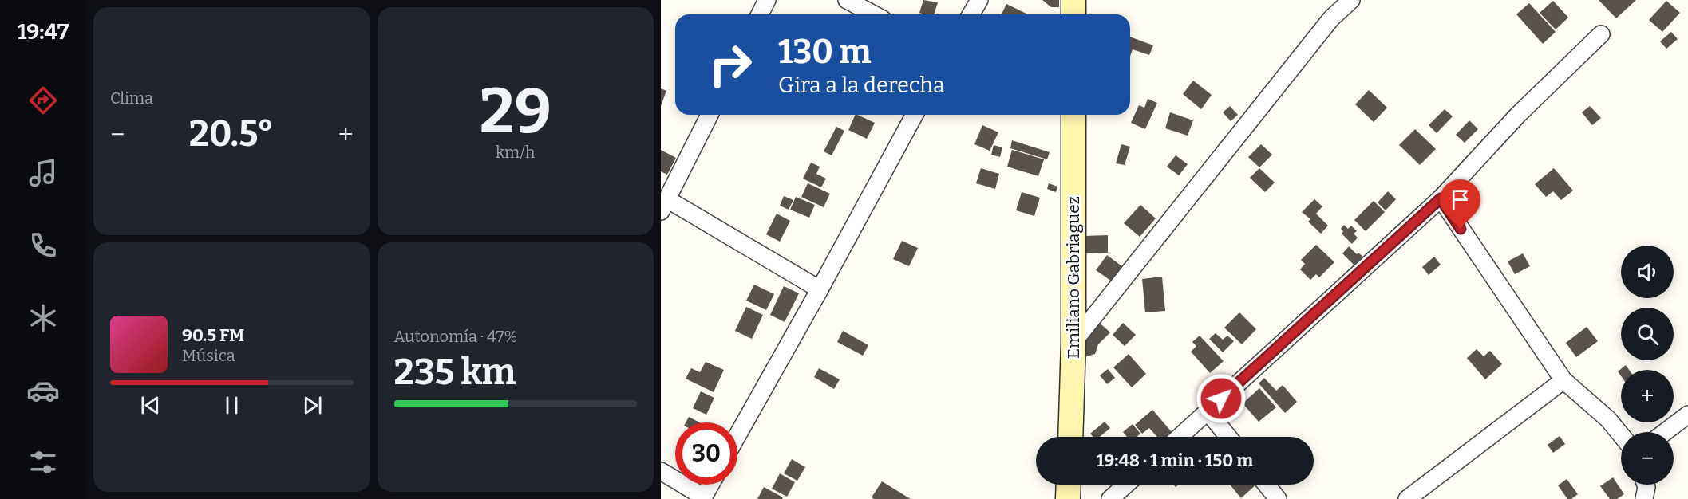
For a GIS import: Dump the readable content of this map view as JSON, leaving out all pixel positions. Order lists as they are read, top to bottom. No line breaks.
{"streets":{"main road":["Emiliano Gabriaguez"]},"page":{"tabs":"19:47","tile":["Clima",["29","km/h"],["Autonomía · 47%","235 km"]],"turn":["130 m","Gira a la derecha"],"heat":["−","20.5°","+"],"map_buttons":["+","−"],"song":["90.5 FM","Música"],"limit":"30","trip":"19:48 · 1 min · 150 m"}}
